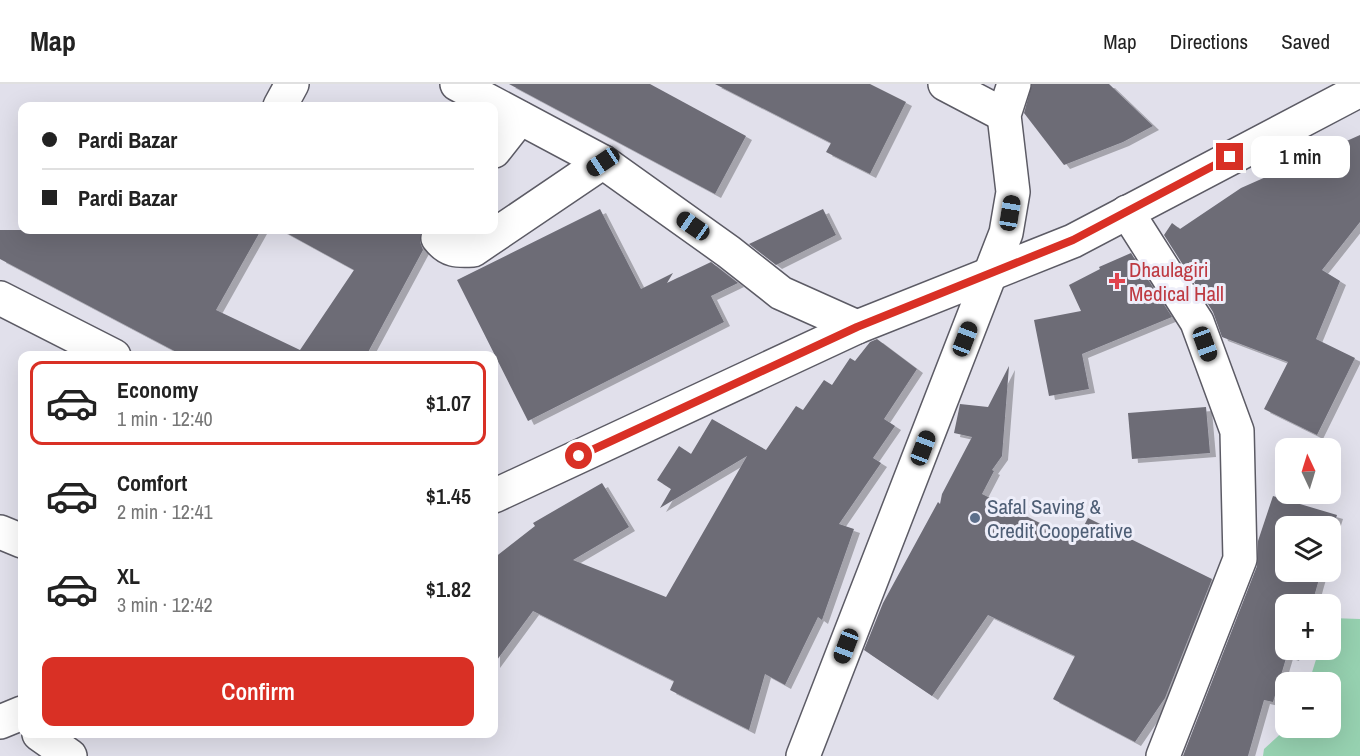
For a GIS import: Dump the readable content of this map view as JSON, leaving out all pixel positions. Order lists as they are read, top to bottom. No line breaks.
{"places":{"health":["Dhaulagiri Medical Hall"],"other":["Safal Saving & Credit Cooperative"]},"north":"top","page":{"header":"Map","nav":["Map","Directions","Saved"],"banner":["Pardi Bazar","Pardi Bazar"],"bubble":"1 min","list":[{"name":"Economy","note":"1 min · 12:40","value":"$1.07"},{"name":"Comfort","note":"2 min · 12:41","value":"$1.45"},{"name":"XL","note":"3 min · 12:42","value":"$1.82"}],"map_buttons":["+","−"],"buttons":"Confirm"}}
